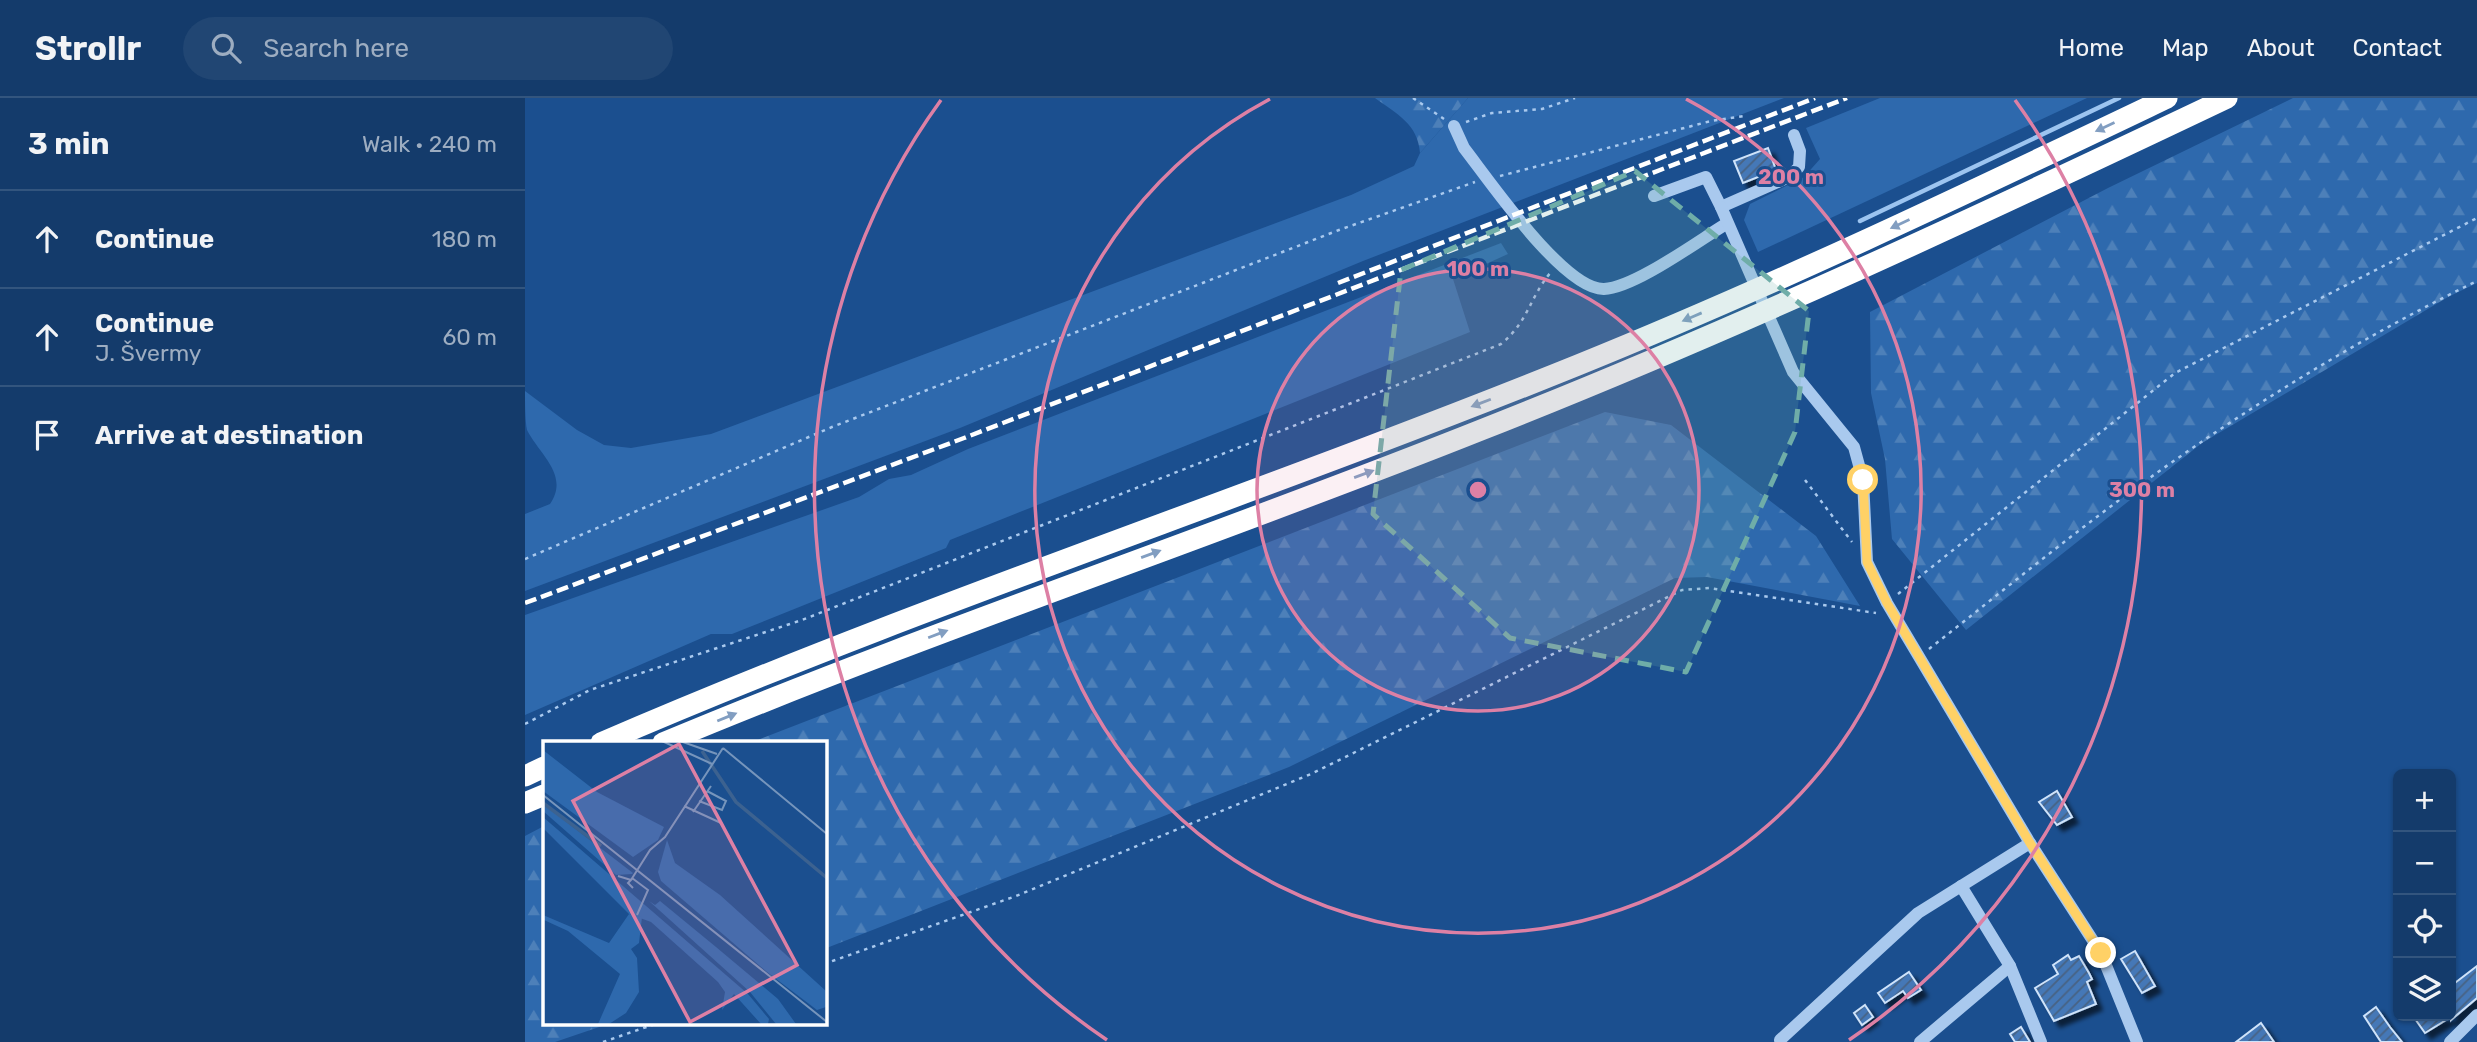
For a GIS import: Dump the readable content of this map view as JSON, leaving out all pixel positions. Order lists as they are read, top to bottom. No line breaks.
{"page":{"header":"Strollr","search":"Search here","nav":["Home","Map","About","Contact"],"heading":["3 min","Walk · 240 m"],"list":[["Continue","180 m"],["Continue","J. Švermy","60 m"],"Arrive at destination"],"map_buttons":["+","−"]},"rings":["200 m","100 m","300 m"]}
